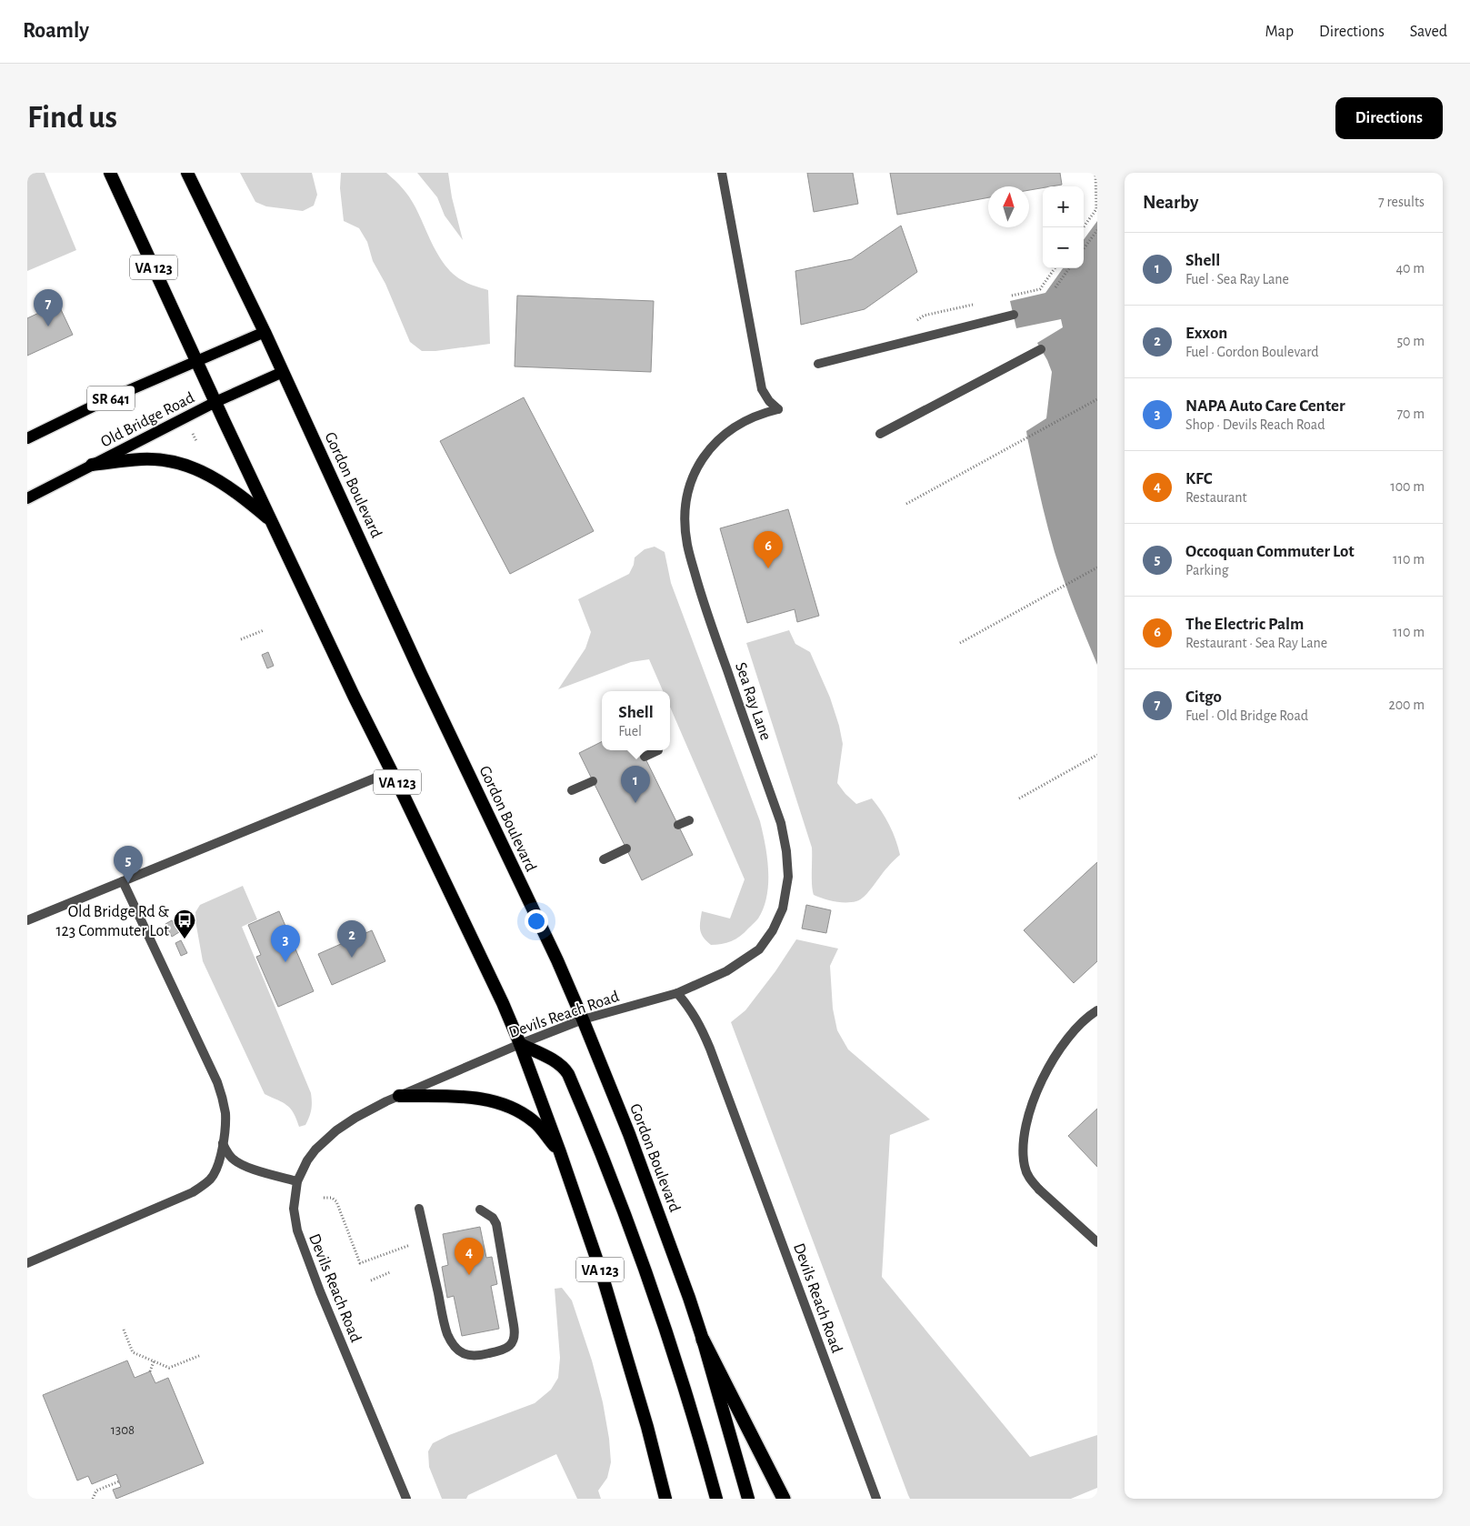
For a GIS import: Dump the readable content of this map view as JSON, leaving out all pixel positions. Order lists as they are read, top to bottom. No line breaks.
{"streets":{"highway":["VA 123","Gordon Boulevard"],"main road":["SR 641","Old Bridge Road"],"street":["Sea Ray Lane","Devils Reach Road"]},"crossings":[["VA 123","Old Bridge Road"],["VA 123","Devils Reach Road"],["Old Bridge Road","Gordon Boulevard"],["Gordon Boulevard","Devils Reach Road"],["Sea Ray Lane","Devils Reach Road"]],"places":{"bus stop":["Old Bridge Rd & 123 Commuter Lot"]},"house_numbers":["1308"],"north":"top","page":{"header":"Roamly","nav":["Map","Directions","Saved"],"buttons":"Directions","title":"Find us","heading":["Nearby","7 results"],"map_buttons":["+","−"],"list":[{"mark":"1","name":"Shell","note":"Fuel · Sea Ray Lane","value":"40 m"},{"mark":"2","name":"Exxon","note":"Fuel · Gordon Boulevard","value":"50 m"},{"mark":"3","name":"NAPA Auto Care Center","note":"Shop · Devils Reach Road","value":"70 m"},{"mark":"4","name":"KFC","note":"Restaurant","value":"100 m"},{"mark":"5","name":"Occoquan Commuter Lot","note":"Parking","value":"110 m"},{"mark":"6","name":"The Electric Palm","note":"Restaurant · Sea Ray Lane","value":"110 m"},{"mark":"7","name":"Citgo","note":"Fuel · Old Bridge Road","value":"200 m"}],"pins":["7","6","1","5","2","3","4"],"popup":["Shell","Fuel"]}}
